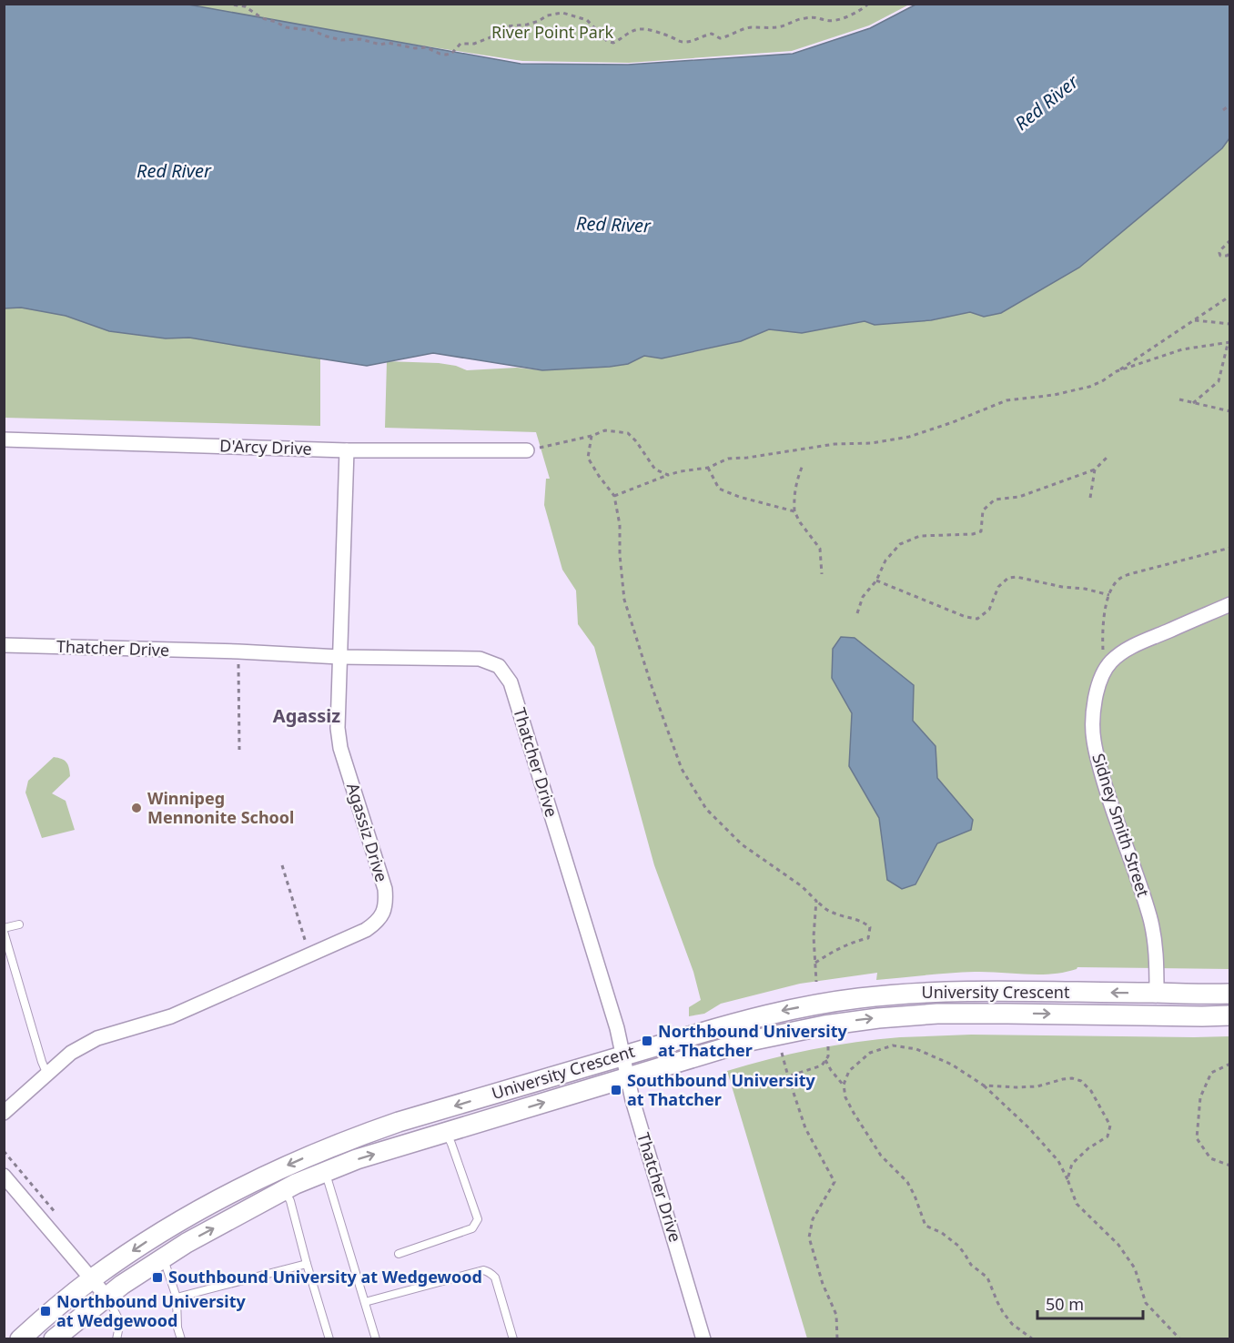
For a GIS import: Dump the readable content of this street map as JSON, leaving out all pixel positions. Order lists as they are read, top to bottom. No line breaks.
{"streets":{"main road":["University Crescent"],"street":["D'Arcy Drive","Thatcher Drive","Sidney Smith Street","Agassiz Drive"]},"crossings":[["D'Arcy Drive","Agassiz Drive"],["Thatcher Drive","Agassiz Drive"],["Thatcher Drive","University Crescent"],["Sidney Smith Street","University Crescent"]],"districts":["Agassiz"],"water":["Red River"],"parks":["River Point Park"],"places":{"other":["Winnipeg Mennonite School"],"transit":["Northbound University at Thatcher","Southbound University at Thatcher","Southbound University at Wedgewood","Northbound University at Wedgewood"]},"scale_bar":"50 m"}
